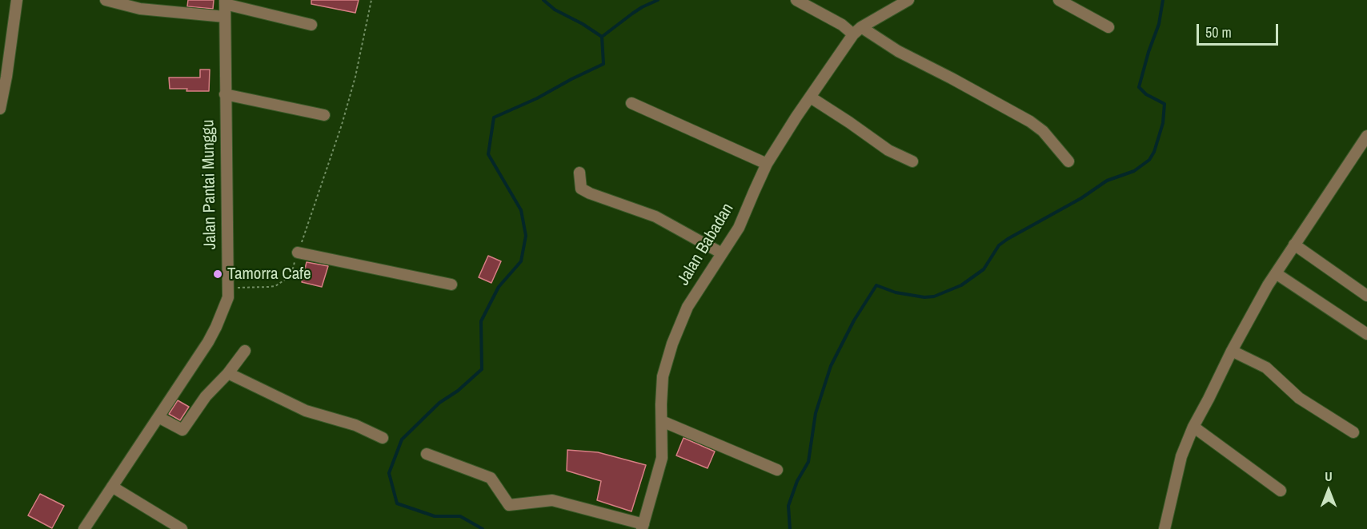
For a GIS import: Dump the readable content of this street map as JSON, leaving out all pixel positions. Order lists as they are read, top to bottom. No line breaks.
{"streets":{"street":["Jalan Pantai Munggu","Jalan Babadan"]},"places":["Tamorra Cafe"],"scale_bar":"50 m","north":"top"}
